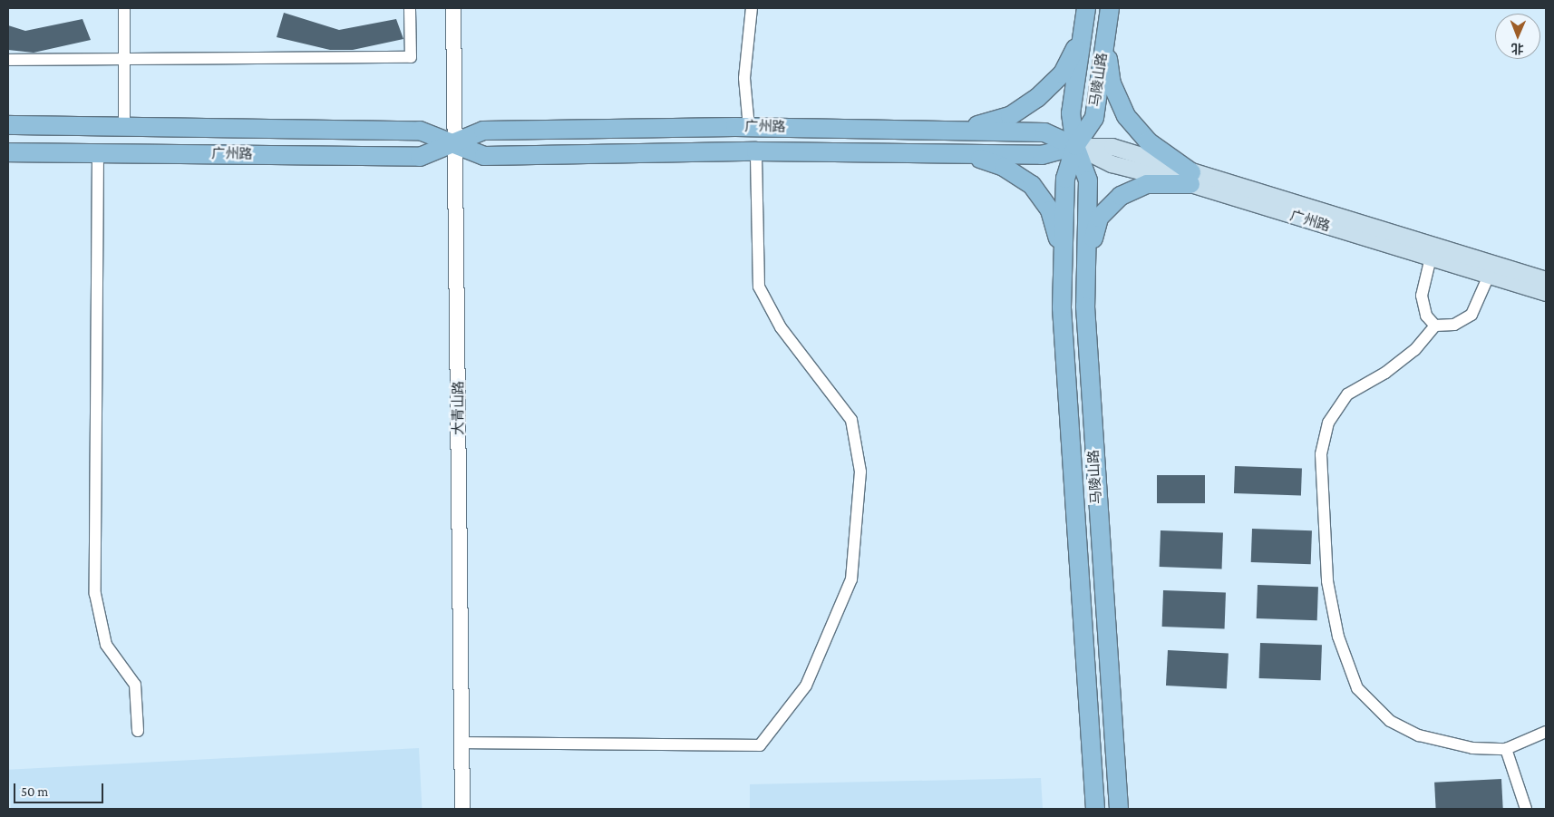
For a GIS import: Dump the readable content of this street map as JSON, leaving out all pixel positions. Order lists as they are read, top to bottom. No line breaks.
{"streets":{"main road":["马陵山路","广州路"],"street":["大青山路"]},"crossings":[["马陵山路","广州路"],["广州路","大青山路"]],"scale_bar":"50 m","north":"bottom"}
